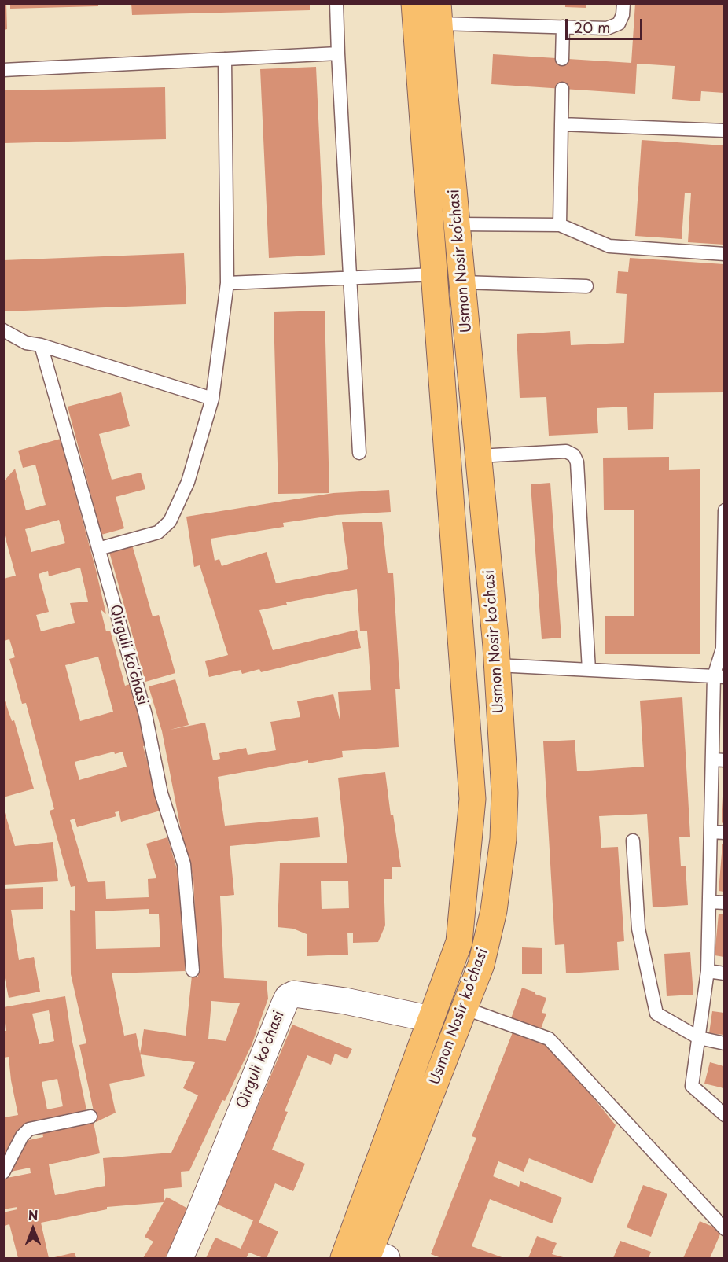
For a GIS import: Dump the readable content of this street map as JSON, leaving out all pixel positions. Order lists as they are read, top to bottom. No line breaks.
{"streets":{"main road":["Usmon Nosir ko‘chasi"],"street":["Qirguli koʻchasi"]},"crossings":[["Usmon Nosir ko‘chasi","Qirguli koʻchasi"]],"scale_bar":"20 m","north":"top"}
